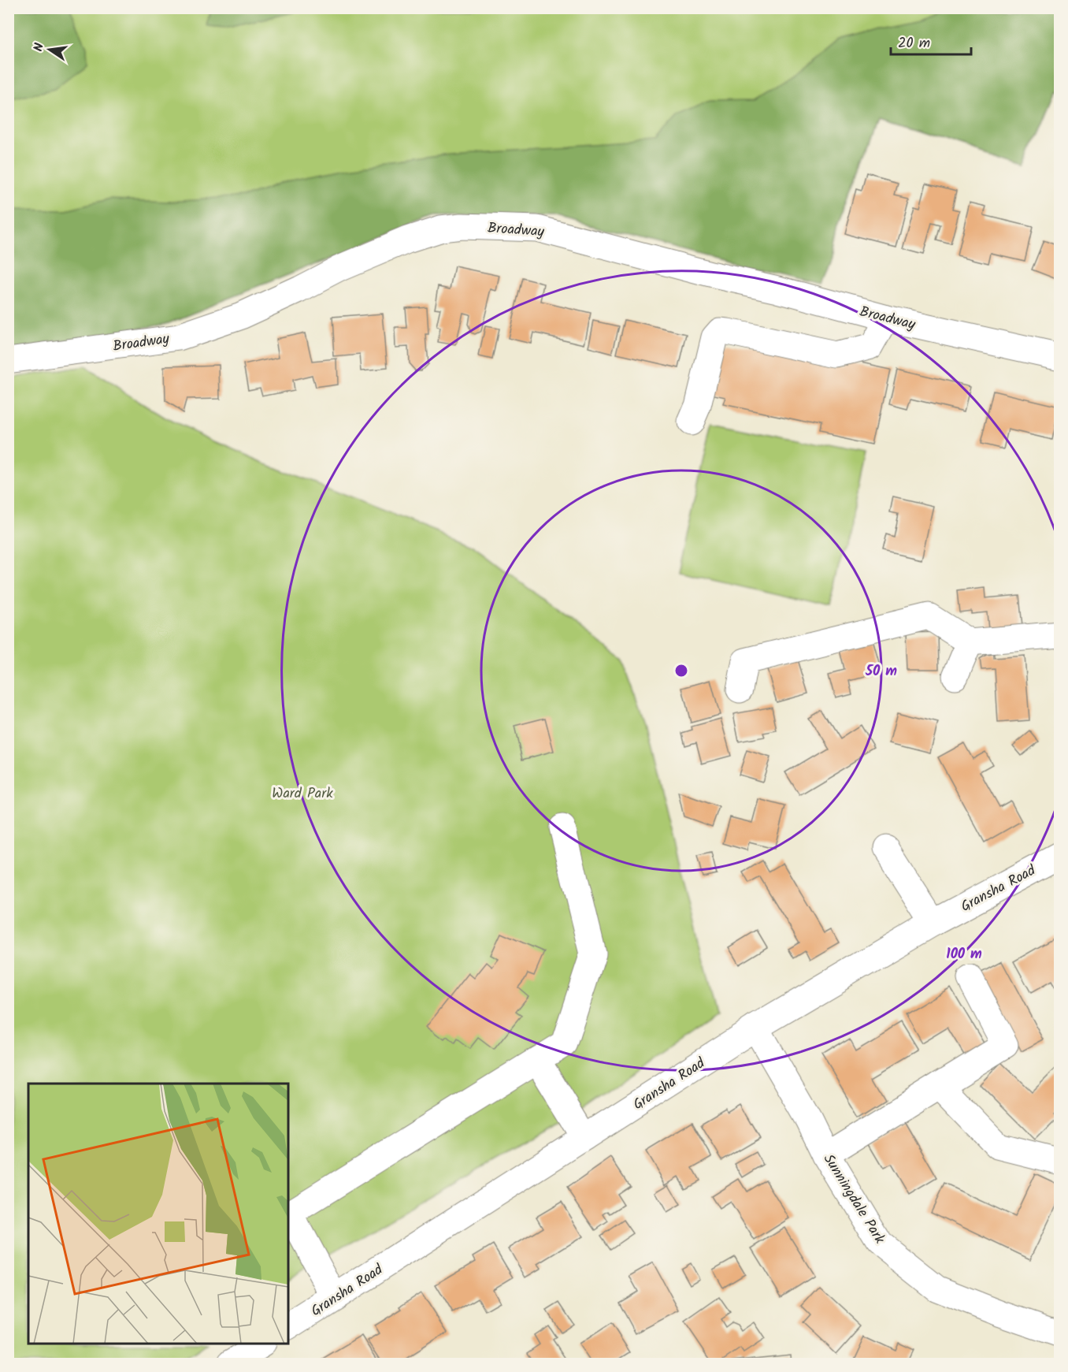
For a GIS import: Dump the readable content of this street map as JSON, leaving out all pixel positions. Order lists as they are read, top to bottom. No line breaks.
{"streets":{"street":["Broadway","Gransha Road","Sunningdale Park"]},"crossings":[["Gransha Road","Sunningdale Park"]],"parks":["Ward Park"],"scale_bar":"20 m","north":"left","rings":["50 m","100 m"]}
